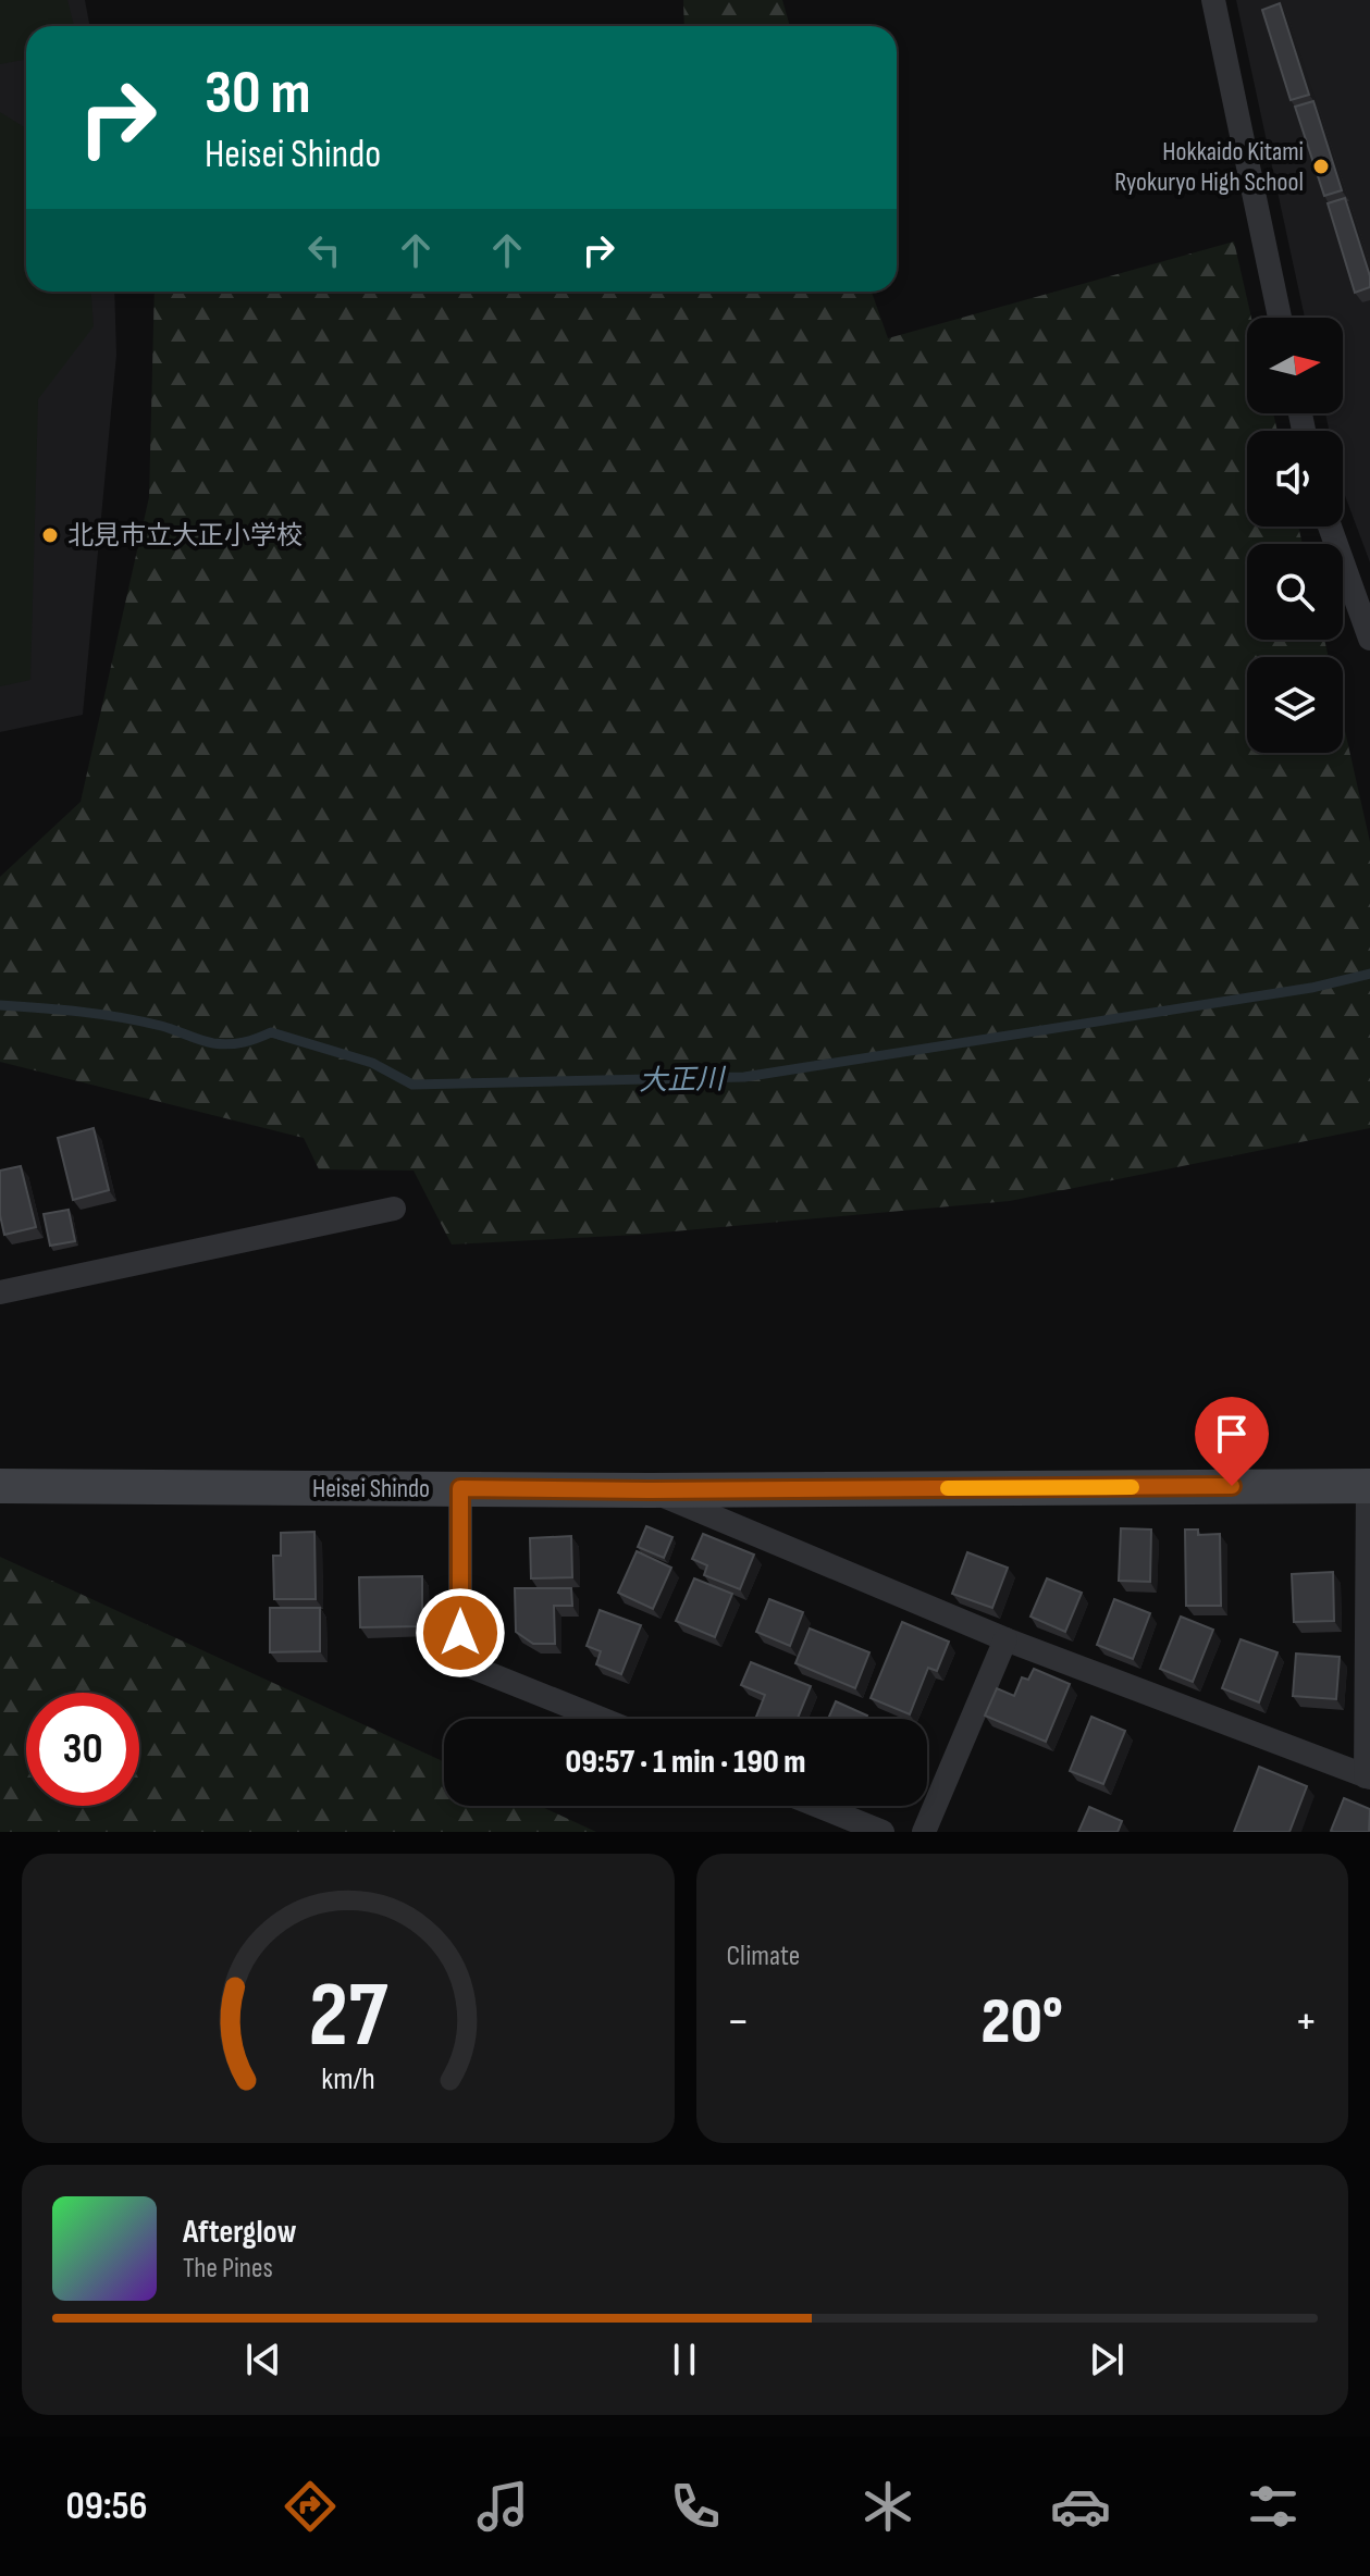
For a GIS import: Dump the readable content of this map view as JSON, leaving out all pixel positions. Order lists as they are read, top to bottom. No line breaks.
{"streets":{"street":["Heisei Shindo"]},"water":["大正川"],"places":["Hokkaido Kitami Ryokuryo High School","北見市立大正小学校"],"north":"right","page":{"turn":["30 m","Heisei Shindo"],"limit":"30","trip":"09:57 · 1 min · 190 m","tile":"Climate","heat":["−","20°","+"],"song":["Afterglow","The Pines"],"tabs":"09:56","gauge":["27","km/h"]}}
